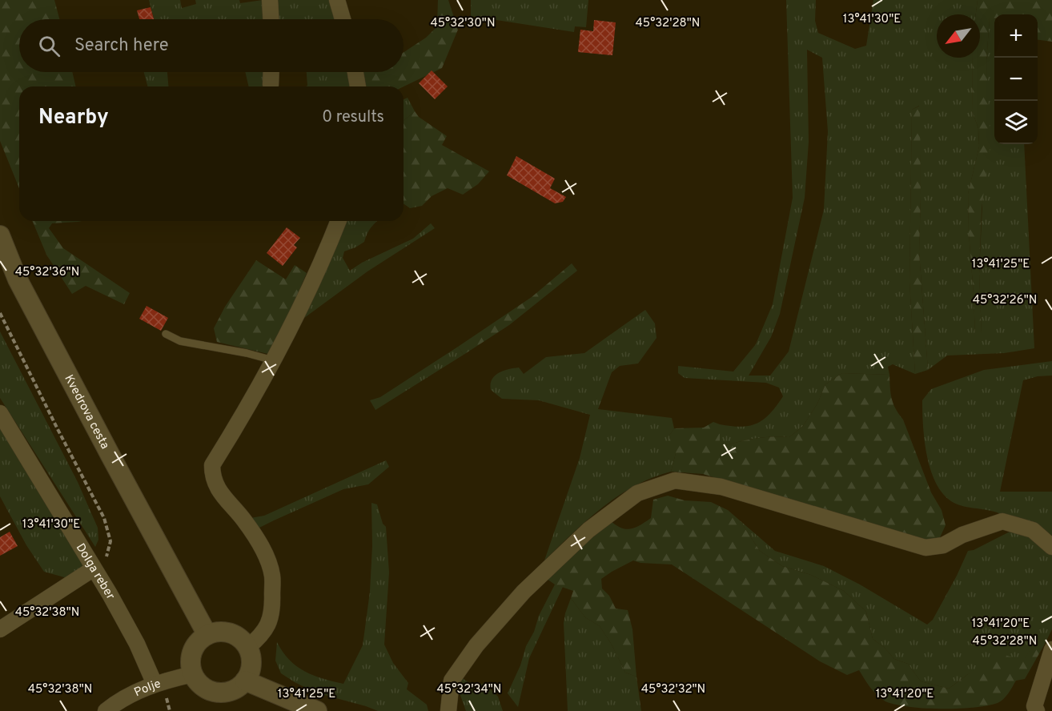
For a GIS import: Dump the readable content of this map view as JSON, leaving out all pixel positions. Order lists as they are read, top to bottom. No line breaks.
{"streets":{"street":["Kvedrova cesta","Dolga reber","Polje"]},"crossings":[["Kvedrova cesta","Polje"],["Dolga reber","Polje"]],"north":"bottom left","page":{"map_buttons":["+","−"],"search":"Search here","heading":["Nearby","0 results"]},"coordinates":["13°41'30\"E","45°32'28\"N","45°32'30\"N","13°41'25\"E","45°32'36\"N","45°32'26\"N","45°32'38\"N","13°41'20\"E","45°32'34\"N","45°32'32\"N"]}
